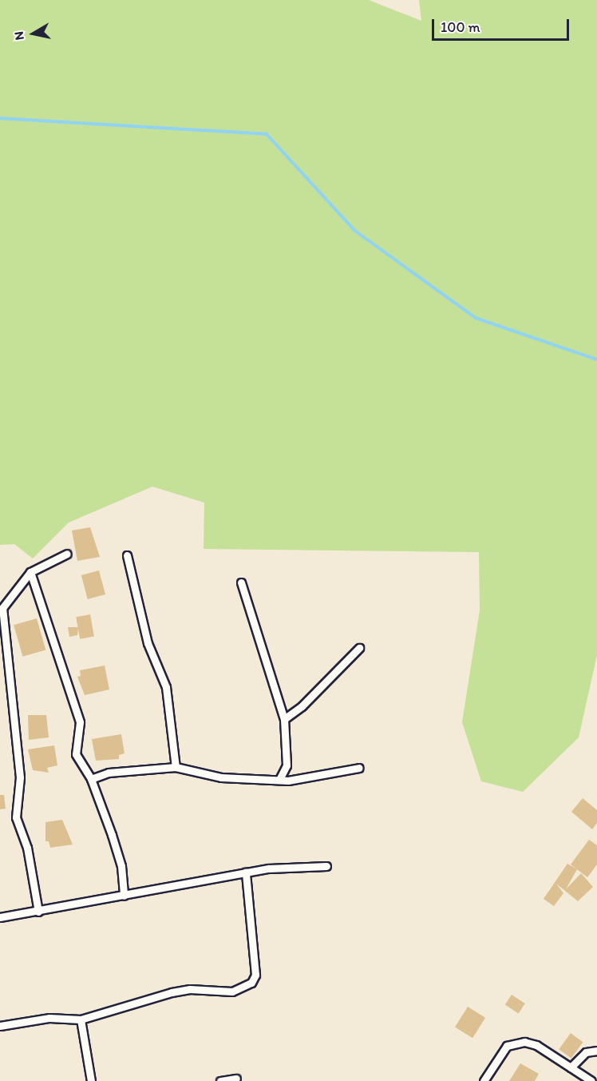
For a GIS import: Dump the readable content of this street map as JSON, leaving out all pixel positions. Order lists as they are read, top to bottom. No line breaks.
{"scale_bar":"100 m","north":"left"}
